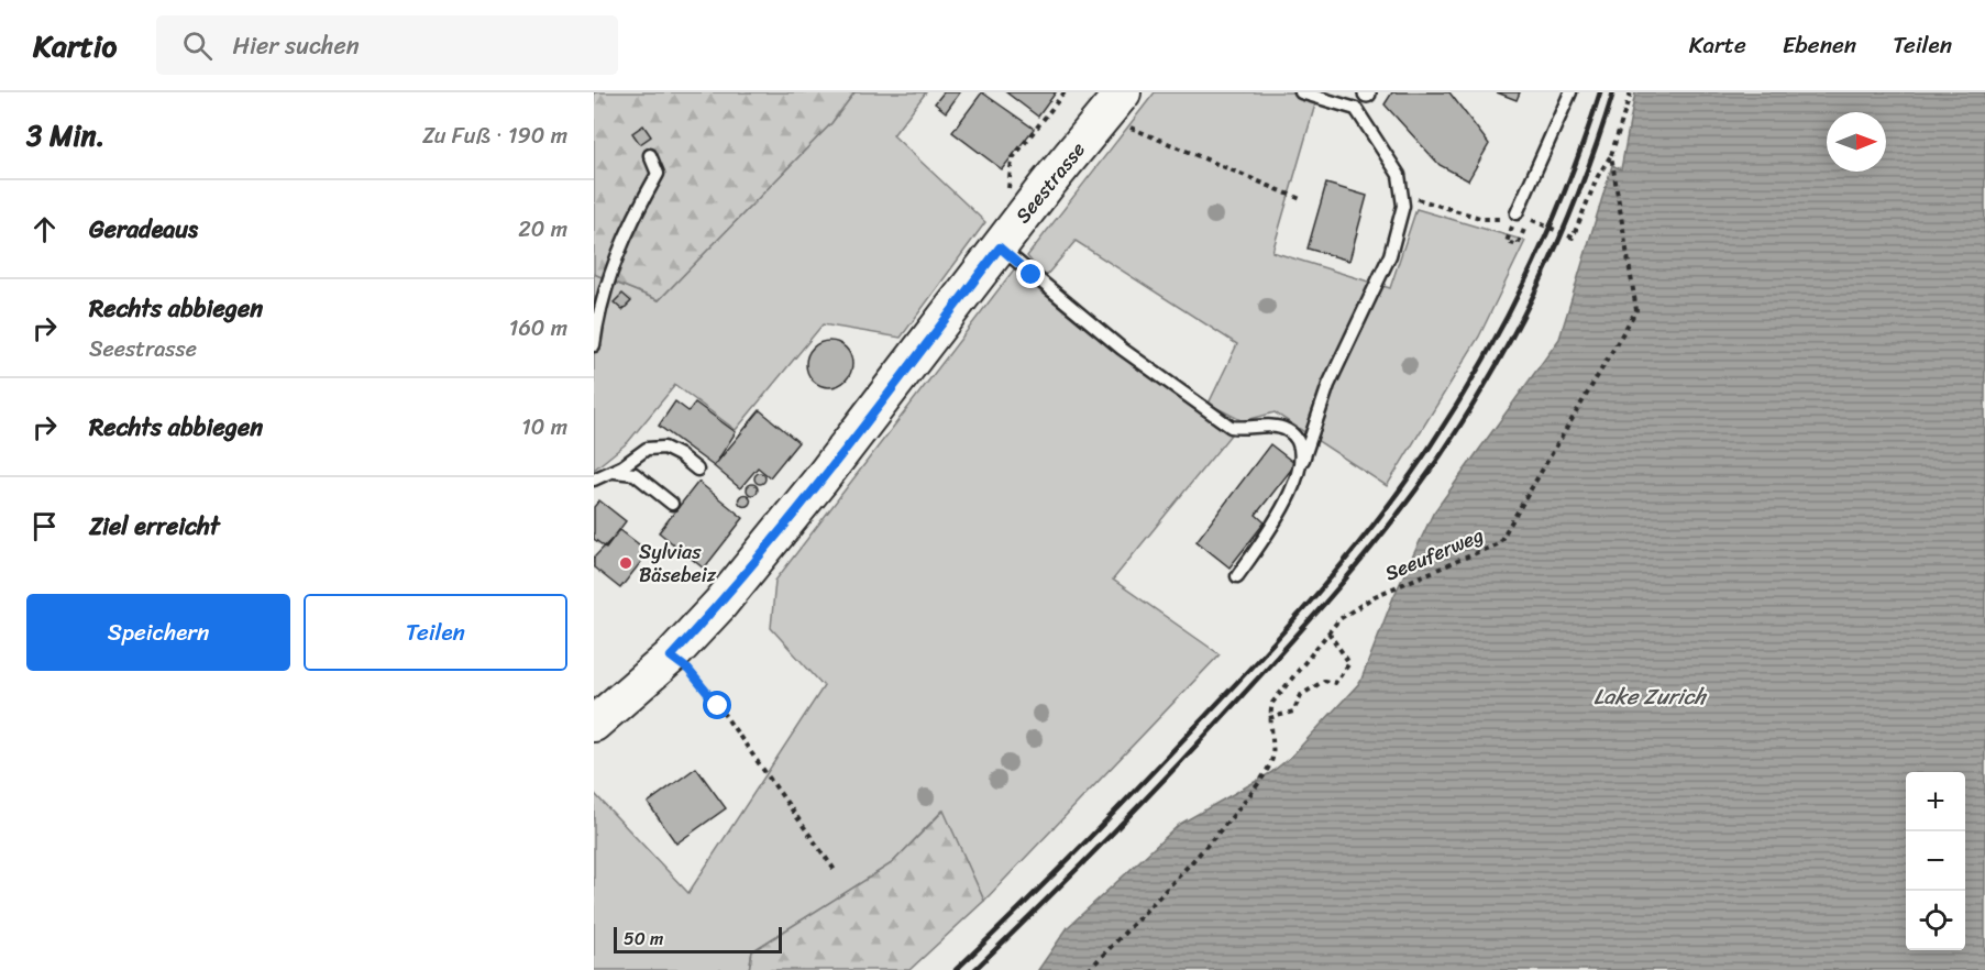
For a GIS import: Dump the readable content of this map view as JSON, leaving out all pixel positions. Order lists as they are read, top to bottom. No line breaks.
{"streets":{"main road":["Seestrasse"],"path":["Seeuferweg"]},"water":["Lake Zurich"],"places":["Sylvias Bäsebeiz"],"scale_bar":"50 m","north":"right","page":{"header":"Kartio","search":"Hier suchen","nav":["Karte","Ebenen","Teilen"],"heading":["3 Min.","Zu Fuß · 190 m"],"list":[["Geradeaus","20 m"],["Rechts abbiegen","Seestrasse","160 m"],["Rechts abbiegen","10 m"],"Ziel erreicht"],"buttons":["Speichern","Teilen"],"map_buttons":["+","−"],"scale":"50 m"}}
